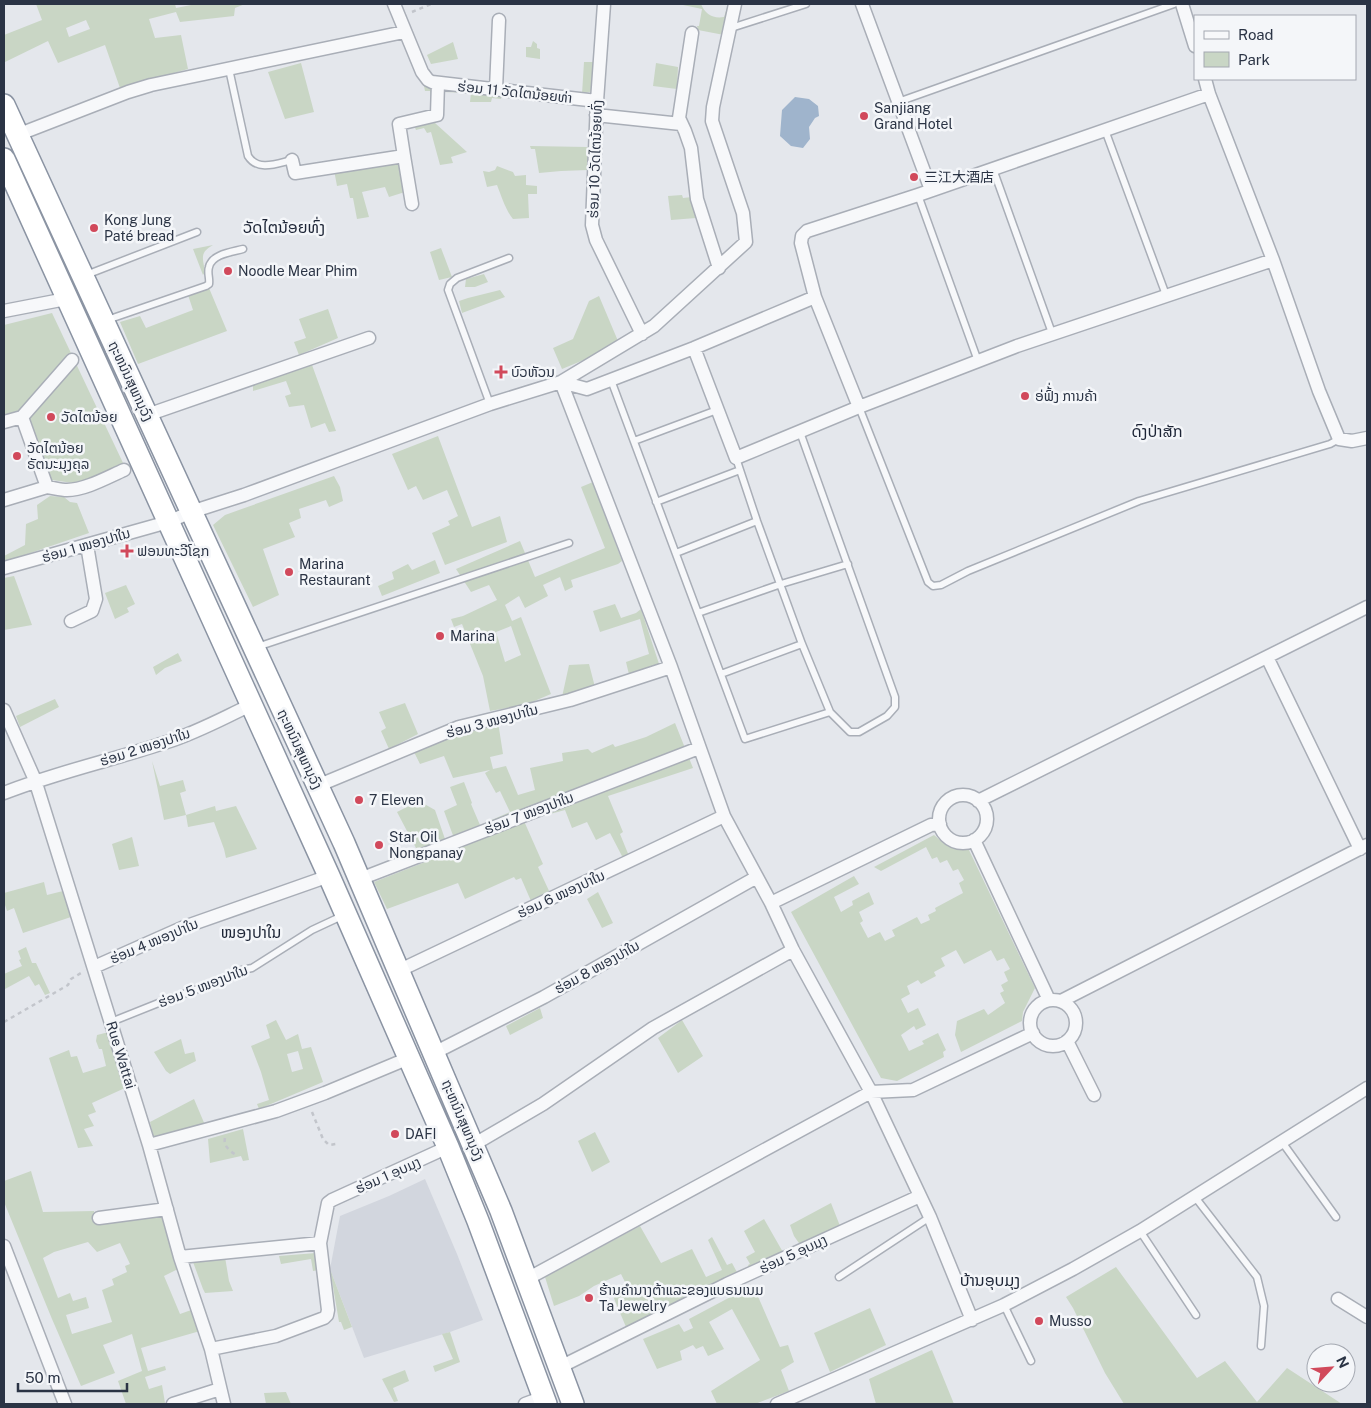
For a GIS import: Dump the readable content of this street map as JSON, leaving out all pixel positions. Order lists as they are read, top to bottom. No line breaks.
{"streets":{"highway":["ຖະຫນົນສຸພານຸວົງ"],"street":["ຮ່ອມ 11 ວັດໄຕນ້ອຍທ່າ","ຮ່ອມ 10 ວັດໄຕນ້ອຍທົ່ງ","ຮ່ອມ 1 ໜອງປາໃນ","ຮ່ອມ 3 ໜອງປາໃນ","ຮ່ອມ 2 ໜອງປາໃນ","ຮ່ອມ 7 ໜອງປາໃນ","ຮ່ອມ 6 ໜອງປາໃນ","ຮ່ອມ 4 ໜອງປາໃນ","ຮ່ອມ 8 ໜອງປາໃນ","Rue Wattai","ຮ່ອມ 1 ອຸບມຸງ","ຮ່ອມ 5 ອຸບມຸງ"],"lane":["ຮ່ອມ 5 ໜອງປາໃນ"]},"crossings":[["ຮ່ອມ 11 ວັດໄຕນ້ອຍທ່າ","ຮ່ອມ 10 ວັດໄຕນ້ອຍທົ່ງ"],["ຮ່ອມ 10 ວັດໄຕນ້ອຍທົ່ງ","ຮ່ອມ 1 ໜອງປາໃນ"],["ຖະຫນົນສຸພານຸວົງ","ຮ່ອມ 1 ໜອງປາໃນ"],["ຖະຫນົນສຸພານຸວົງ","ຮ່ອມ 3 ໜອງປາໃນ"],["ຖະຫນົນສຸພານຸວົງ","ຮ່ອມ 2 ໜອງປາໃນ"],["ຖະຫນົນສຸພານຸວົງ","ຮ່ອມ 7 ໜອງປາໃນ"],["ຖະຫນົນສຸພານຸວົງ","ຮ່ອມ 6 ໜອງປາໃນ"],["ຖະຫນົນສຸພານຸວົງ","ຮ່ອມ 4 ໜອງປາໃນ"],["ຖະຫນົນສຸພານຸວົງ","ຮ່ອມ 8 ໜອງປາໃນ"],["ຖະຫນົນສຸພານຸວົງ","ຮ່ອມ 5 ໜອງປາໃນ"],["ຖະຫນົນສຸພານຸວົງ","ຮ່ອມ 1 ອຸບມຸງ"],["ຖະຫນົນສຸພານຸວົງ","ຮ່ອມ 5 ອຸບມຸງ"],["ຮ່ອມ 2 ໜອງປາໃນ","Rue Wattai"],["ຮ່ອມ 4 ໜອງປາໃນ","Rue Wattai"],["ຮ່ອມ 5 ໜອງປາໃນ","Rue Wattai"]],"districts":["ວັດໄຕນ້ອຍທົ່ງ","ດົງປ່າສັກ","ໜອງປາໃນ","ບ້ານອຸບມຸງ"],"places":{"other":["Sanjiang Grand Hotel","三江大酒店","Kong Jung Paté bread","Noodle Mear Phim","ອ່ຟົ້່ງ ການຄ້າ","ວັດໄຕນ້ອຍ","ວັດໄຕນ້ອຍ ຣັຕນະມຸງຄຸລ","Marina Restaurant","Marina","7 Eleven","Star Oil Nongpanay","DAFI","ຮ້ານຄຳນາງຕ້າແລະຂອງແບຣນເນມ Ta Jewelry","Musso"],"health":["ບົວຫັວນ","ຟອນທະວີໂຊກ"]},"legend":["Road","Park"],"scale_bar":"50 m","north":"top right"}
